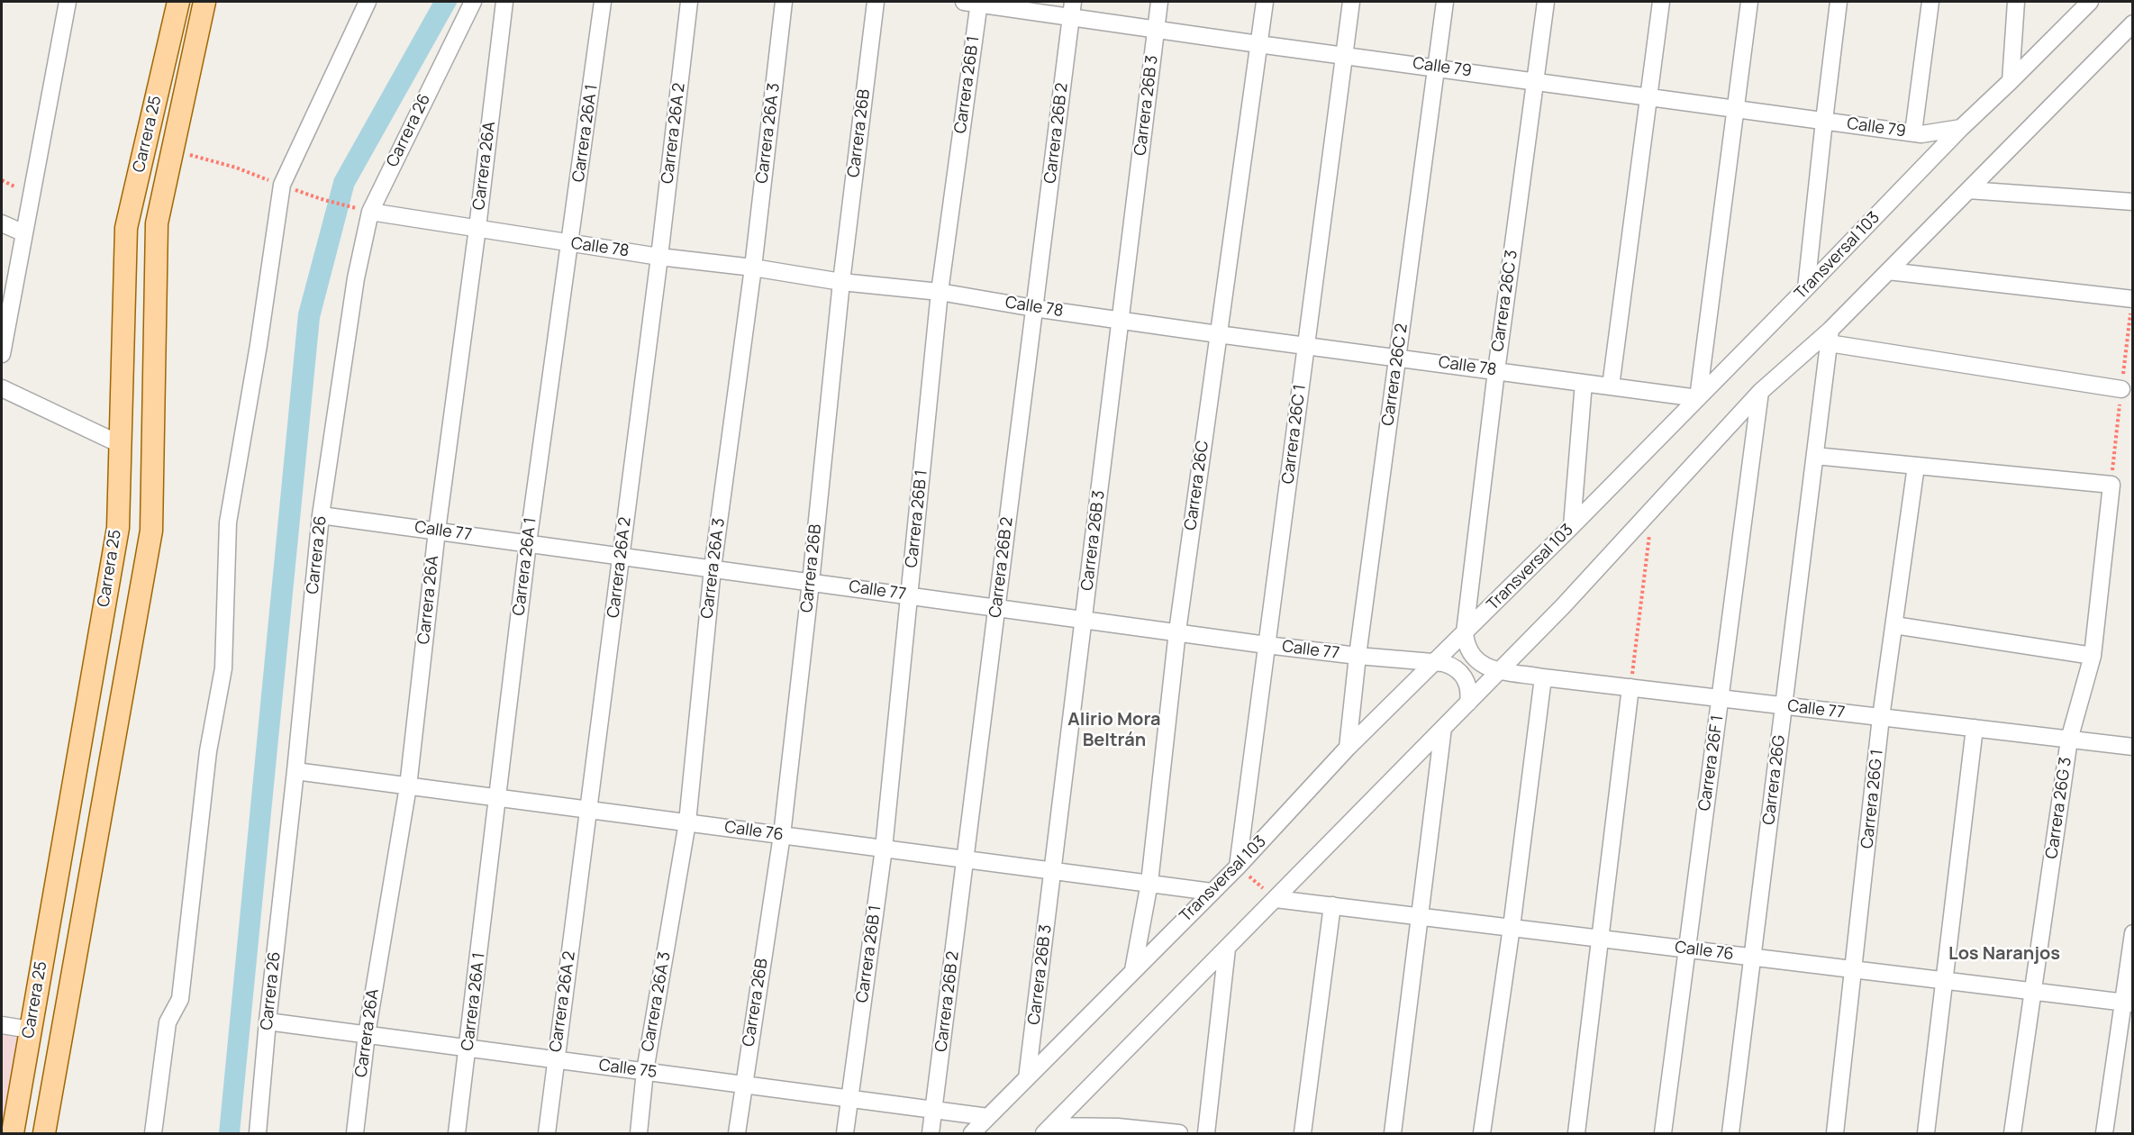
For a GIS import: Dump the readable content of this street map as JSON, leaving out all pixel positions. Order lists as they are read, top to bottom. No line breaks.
{"streets":{"main road":["Carrera 25"],"street":["Calle 79","Carrera 26B 1","Carrera 26B 3","Carrera 26","Carrera 26A 1","Carrera 26A 2","Carrera 26A 3","Carrera 26B","Carrera 26B 2","Carrera 26A","Calle 78","Transversal 103","Carrera 26C 3","Carrera 26C 2","Carrera 26C 1","Carrera 26C","Calle 77","Carrera 26F 1","Carrera 26G","Carrera 26G 1","Carrera 26G 3","Calle 76","Calle 75"]},"crossings":[["Calle 79","Carrera 26B 1"],["Calle 79","Carrera 26B 3"],["Calle 79","Carrera 26B 2"],["Calle 79","Transversal 103"],["Calle 79","Carrera 26C 3"],["Calle 79","Carrera 26C 2"],["Calle 79","Carrera 26C 1"],["Calle 79","Carrera 26C"],["Carrera 26B 1","Calle 78"],["Carrera 26B 1","Calle 77"],["Carrera 26B 1","Calle 76"],["Carrera 26B 1","Calle 75"],["Carrera 26B 3","Calle 78"],["Carrera 26B 3","Transversal 103"],["Carrera 26B 3","Calle 77"],["Carrera 26B 3","Calle 76"],["Carrera 26","Calle 78"],["Carrera 26","Calle 77"],["Carrera 26","Calle 76"],["Carrera 26","Calle 75"],["Carrera 26A 1","Calle 78"],["Carrera 26A 1","Calle 77"],["Carrera 26A 1","Calle 76"],["Carrera 26A 1","Calle 75"],["Carrera 26A 2","Calle 78"],["Carrera 26A 2","Calle 77"],["Carrera 26A 2","Calle 76"],["Carrera 26A 2","Calle 75"],["Carrera 26A 3","Calle 78"],["Carrera 26A 3","Calle 77"],["Carrera 26A 3","Calle 76"],["Carrera 26A 3","Calle 75"],["Carrera 26B","Calle 78"],["Carrera 26B","Calle 77"],["Carrera 26B","Calle 76"],["Carrera 26B","Calle 75"],["Carrera 26B 2","Calle 78"],["Carrera 26B 2","Calle 77"],["Carrera 26B 2","Calle 76"],["Carrera 26B 2","Calle 75"],["Carrera 26A","Calle 78"],["Carrera 26A","Calle 77"],["Carrera 26A","Calle 76"],["Carrera 26A","Calle 75"],["Calle 78","Transversal 103"],["Calle 78","Carrera 26C 3"],["Calle 78","Carrera 26C 2"],["Calle 78","Carrera 26C 1"],["Calle 78","Carrera 26C"],["Transversal 103","Carrera 26C 3"],["Transversal 103","Carrera 26C 2"],["Transversal 103","Carrera 26C 1"],["Transversal 103","Carrera 26C"],["Transversal 103","Calle 77"],["Transversal 103","Calle 76"],["Transversal 103","Calle 75"],["Carrera 26C 3","Calle 77"],["Carrera 26C 2","Calle 77"],["Carrera 26C 1","Calle 77"],["Carrera 26C","Calle 77"],["Carrera 26C","Calle 76"],["Calle 77","Carrera 26F 1"],["Calle 77","Carrera 26G"],["Calle 77","Carrera 26G 1"],["Calle 77","Carrera 26G 3"],["Carrera 26F 1","Calle 76"],["Carrera 26G","Calle 76"],["Carrera 26G 1","Carrera 26G 3"],["Carrera 26G 1","Calle 76"],["Carrera 26G 3","Calle 76"]],"districts":["Alirio Mora Beltrán","Los Naranjos"]}
